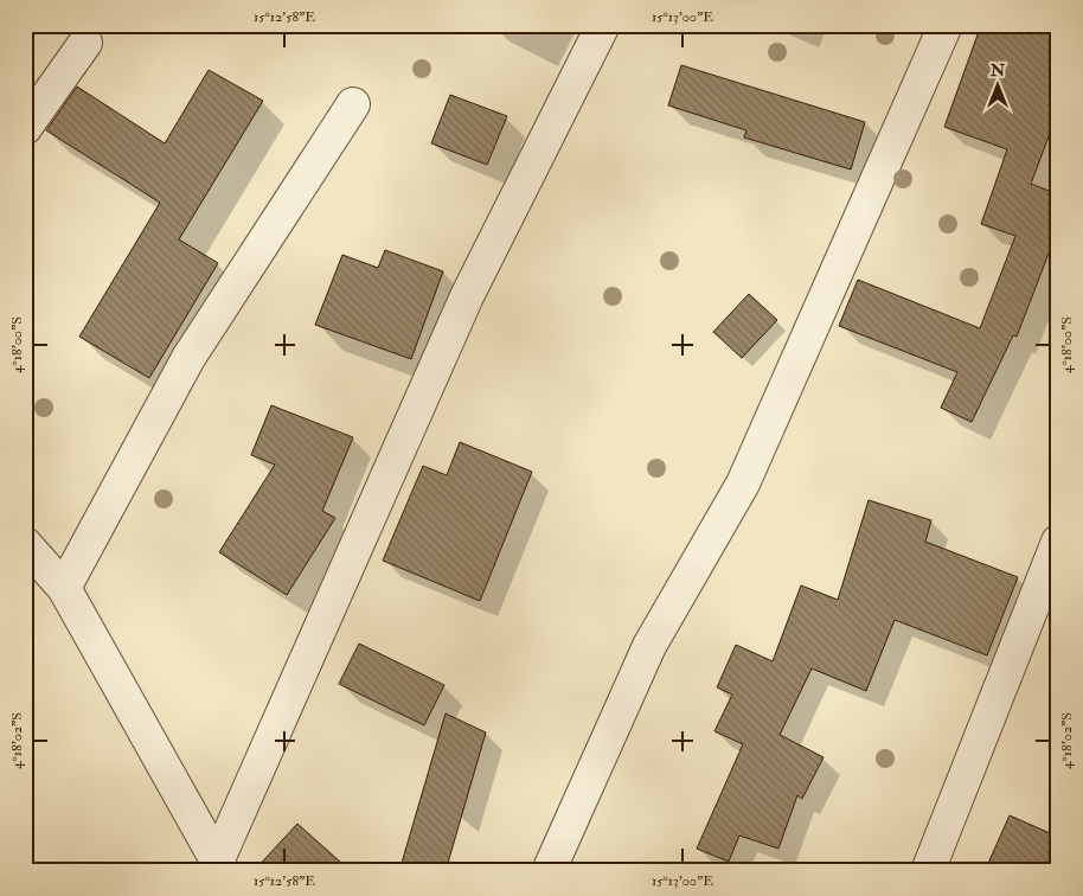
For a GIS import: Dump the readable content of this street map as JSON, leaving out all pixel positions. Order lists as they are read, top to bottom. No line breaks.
{"north":"top","coordinates":["15°12'58\"E","15°13'00\"E","4°18'00\"S","4°18'02\"S"]}
